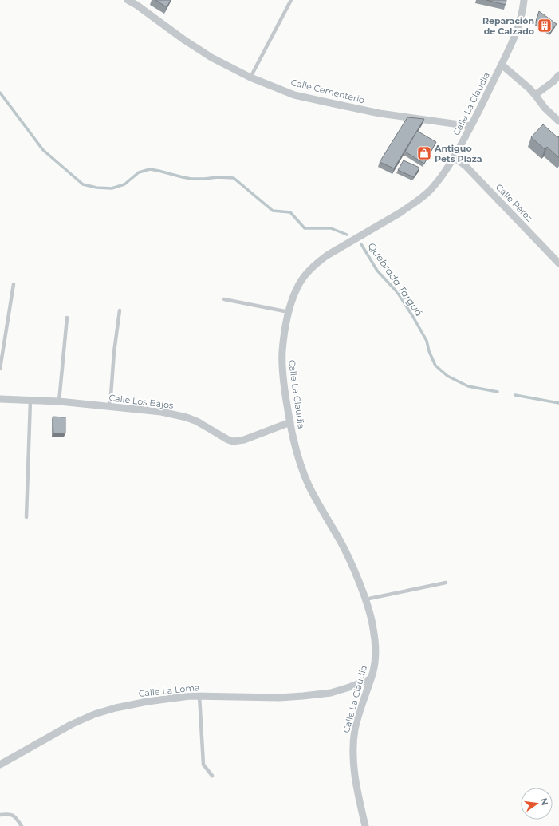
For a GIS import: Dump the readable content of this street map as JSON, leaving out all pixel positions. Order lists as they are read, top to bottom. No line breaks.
{"streets":{"street":["Calle Cementerio","Calle La Claudia","Calle Pérez","Calle Los Bajos","Calle La Loma"]},"crossings":[["Calle Cementerio","Calle La Claudia"],["Calle La Claudia","Calle Pérez"],["Calle La Claudia","Calle Los Bajos"],["Calle La Claudia","Calle La Loma"]],"water":["Quebrada Targuá"],"places":{"building":["Reparación de Calzado"],"shop":["Antiguo Pets Plaza"]},"north":"right"}
